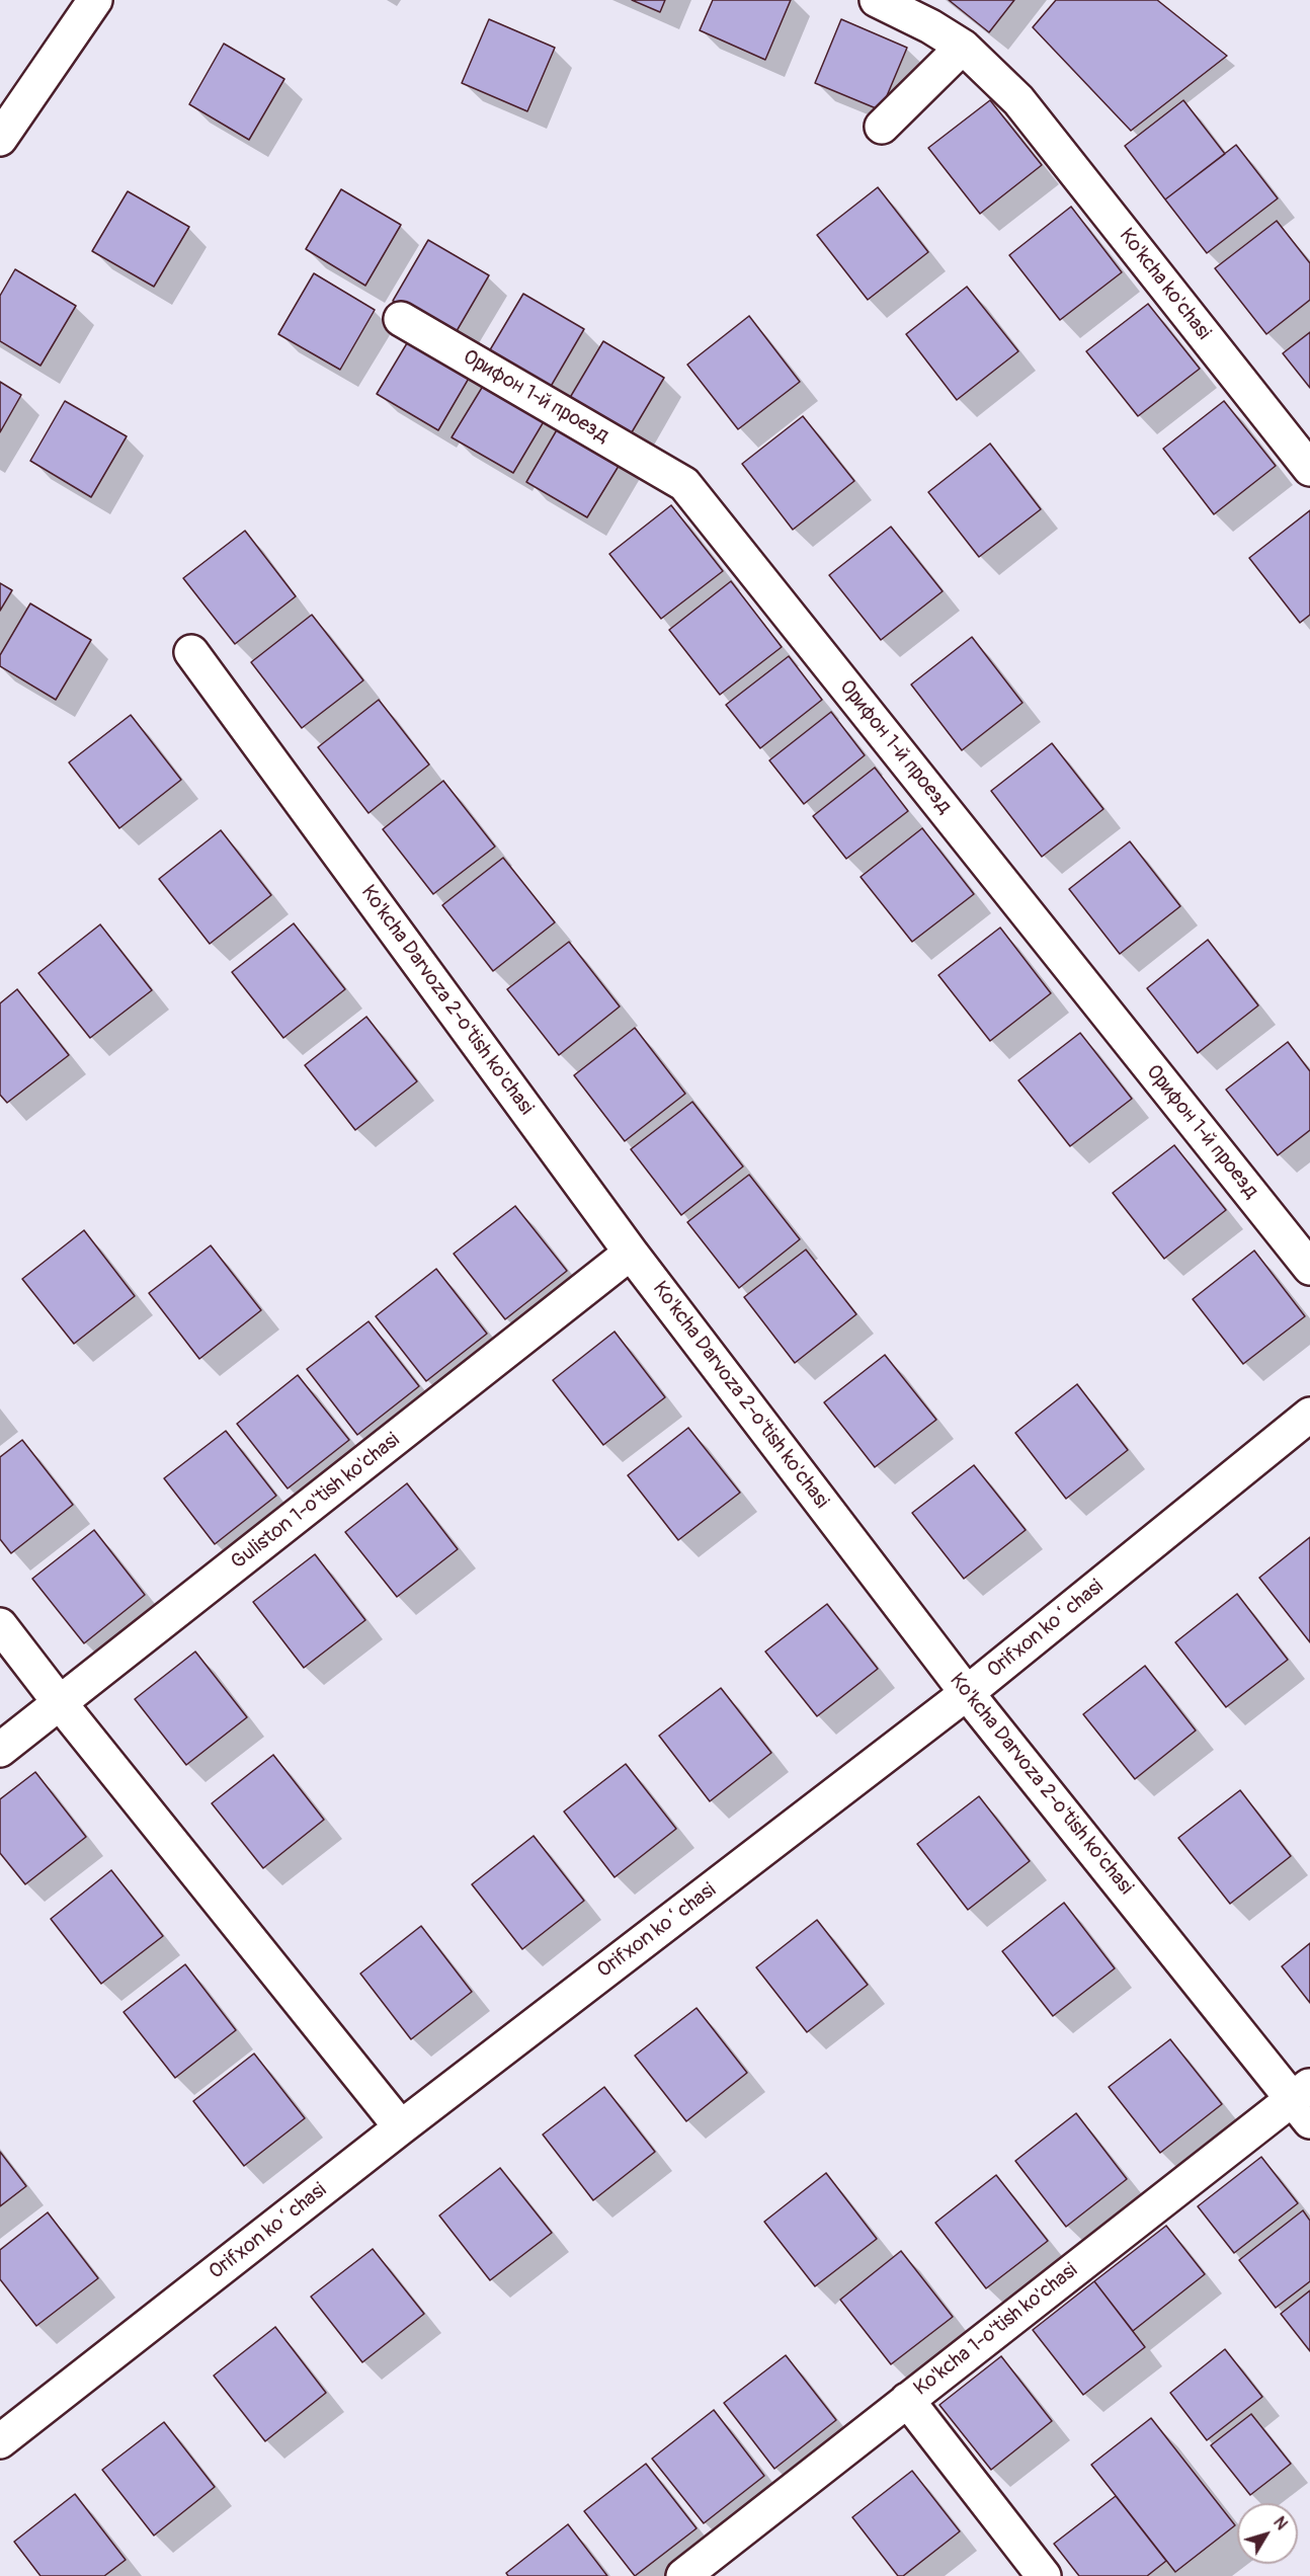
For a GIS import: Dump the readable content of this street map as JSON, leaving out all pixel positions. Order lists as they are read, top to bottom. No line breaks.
{"streets":{"street":["Ko'kcha ko'chasi","Орифон 1-й проезд","Ko'kcha Darvoza 2-o'tish ko'chasi","Guliston 1-o'tish ko'chasi","Orifxon koʻchasi","Ko'kcha 1-o'tish ko'chasi"]},"crossings":[["Ko'kcha Darvoza 2-o'tish ko'chasi","Guliston 1-o'tish ko'chasi"],["Ko'kcha Darvoza 2-o'tish ko'chasi","Orifxon koʻchasi"],["Ko'kcha Darvoza 2-o'tish ko'chasi","Ko'kcha 1-o'tish ko'chasi"]],"north":"top right"}
